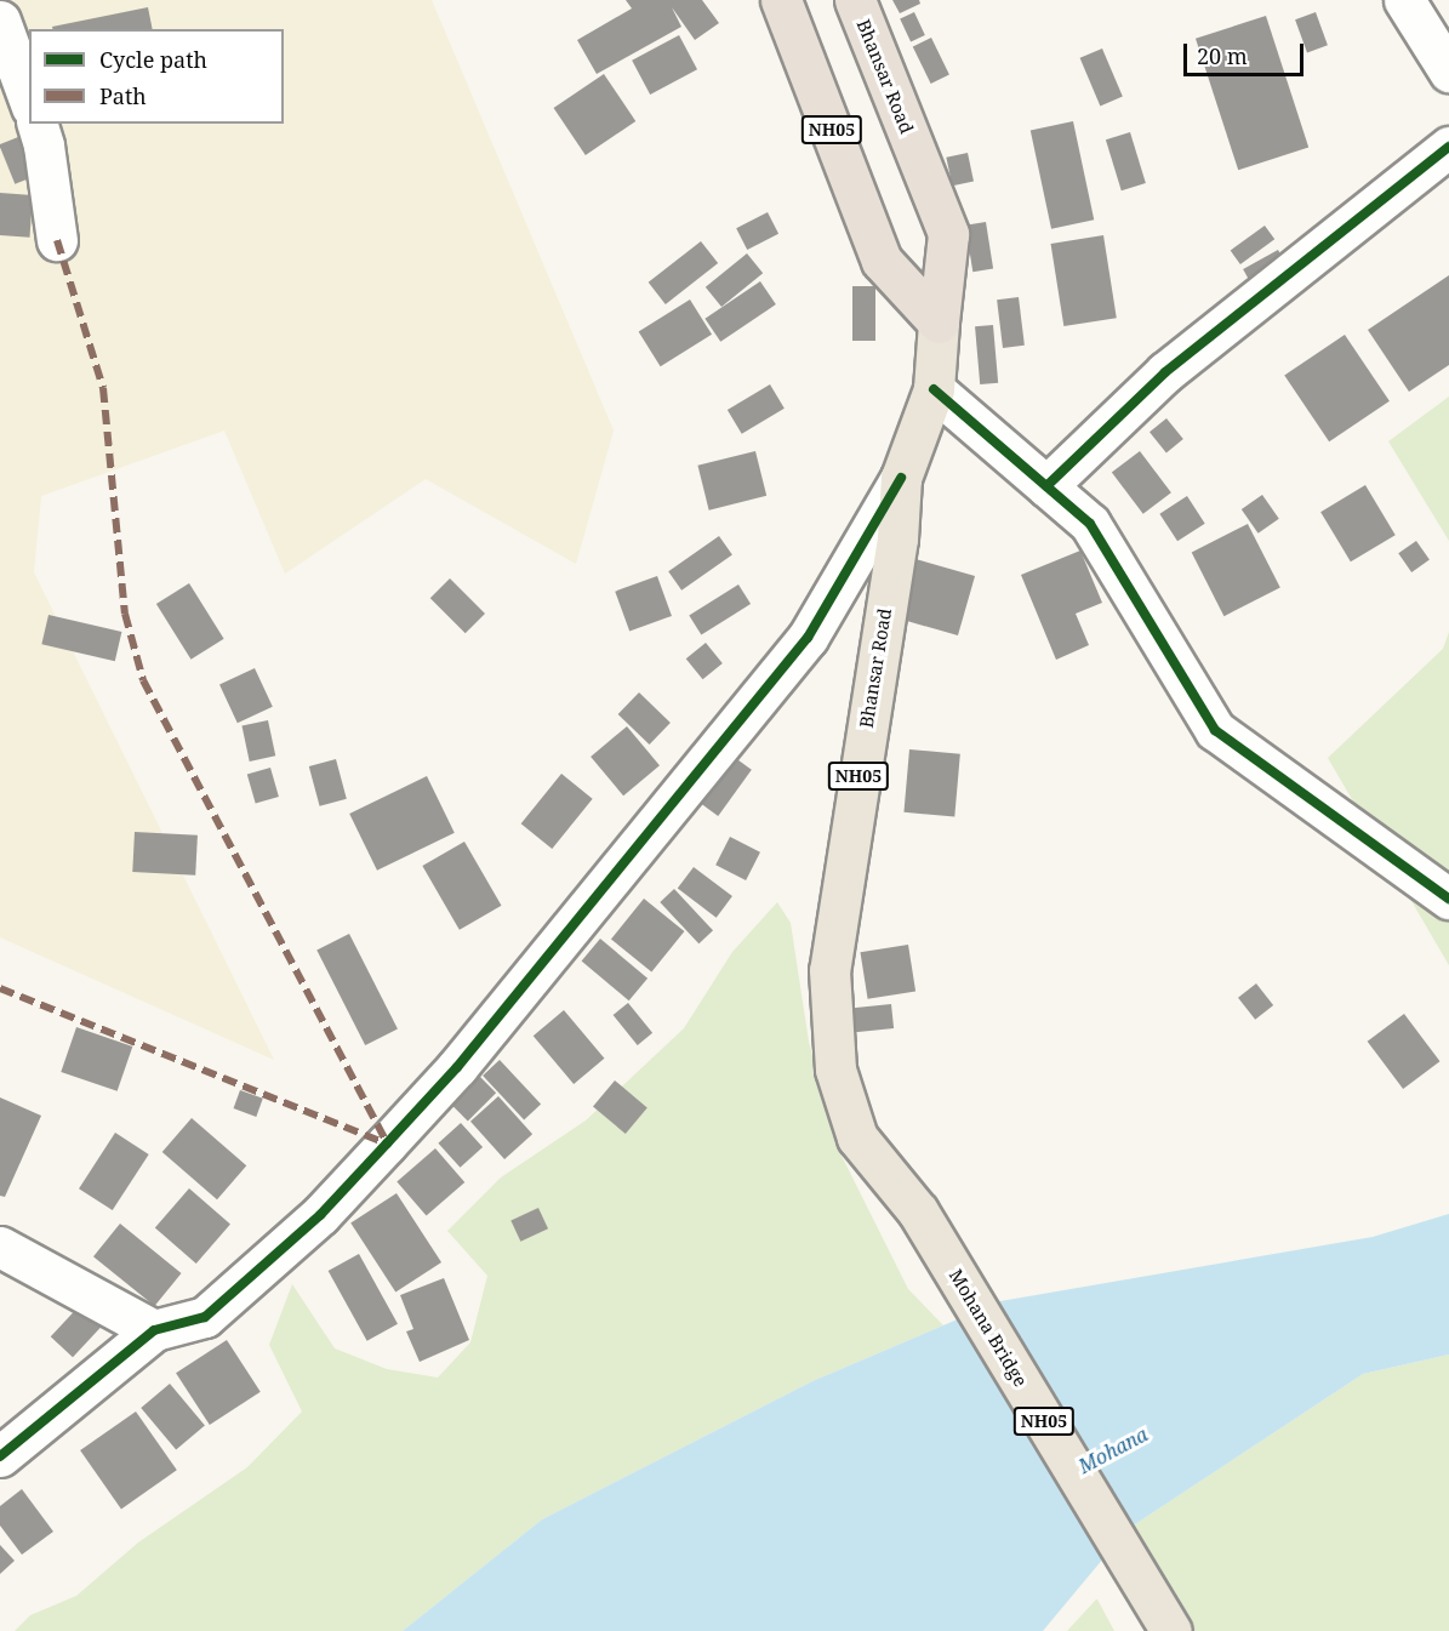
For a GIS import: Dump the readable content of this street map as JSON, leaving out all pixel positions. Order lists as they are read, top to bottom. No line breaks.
{"streets":{"highway":["Bhansar Road","NH05"],"main road":["Mohana Bridge"]},"crossings":[["Bhansar Road","NH05"],["Bhansar Road","Mohana Bridge"]],"water":["Mohana"],"legend":["Cycle path","Path"],"scale_bar":"20 m"}
